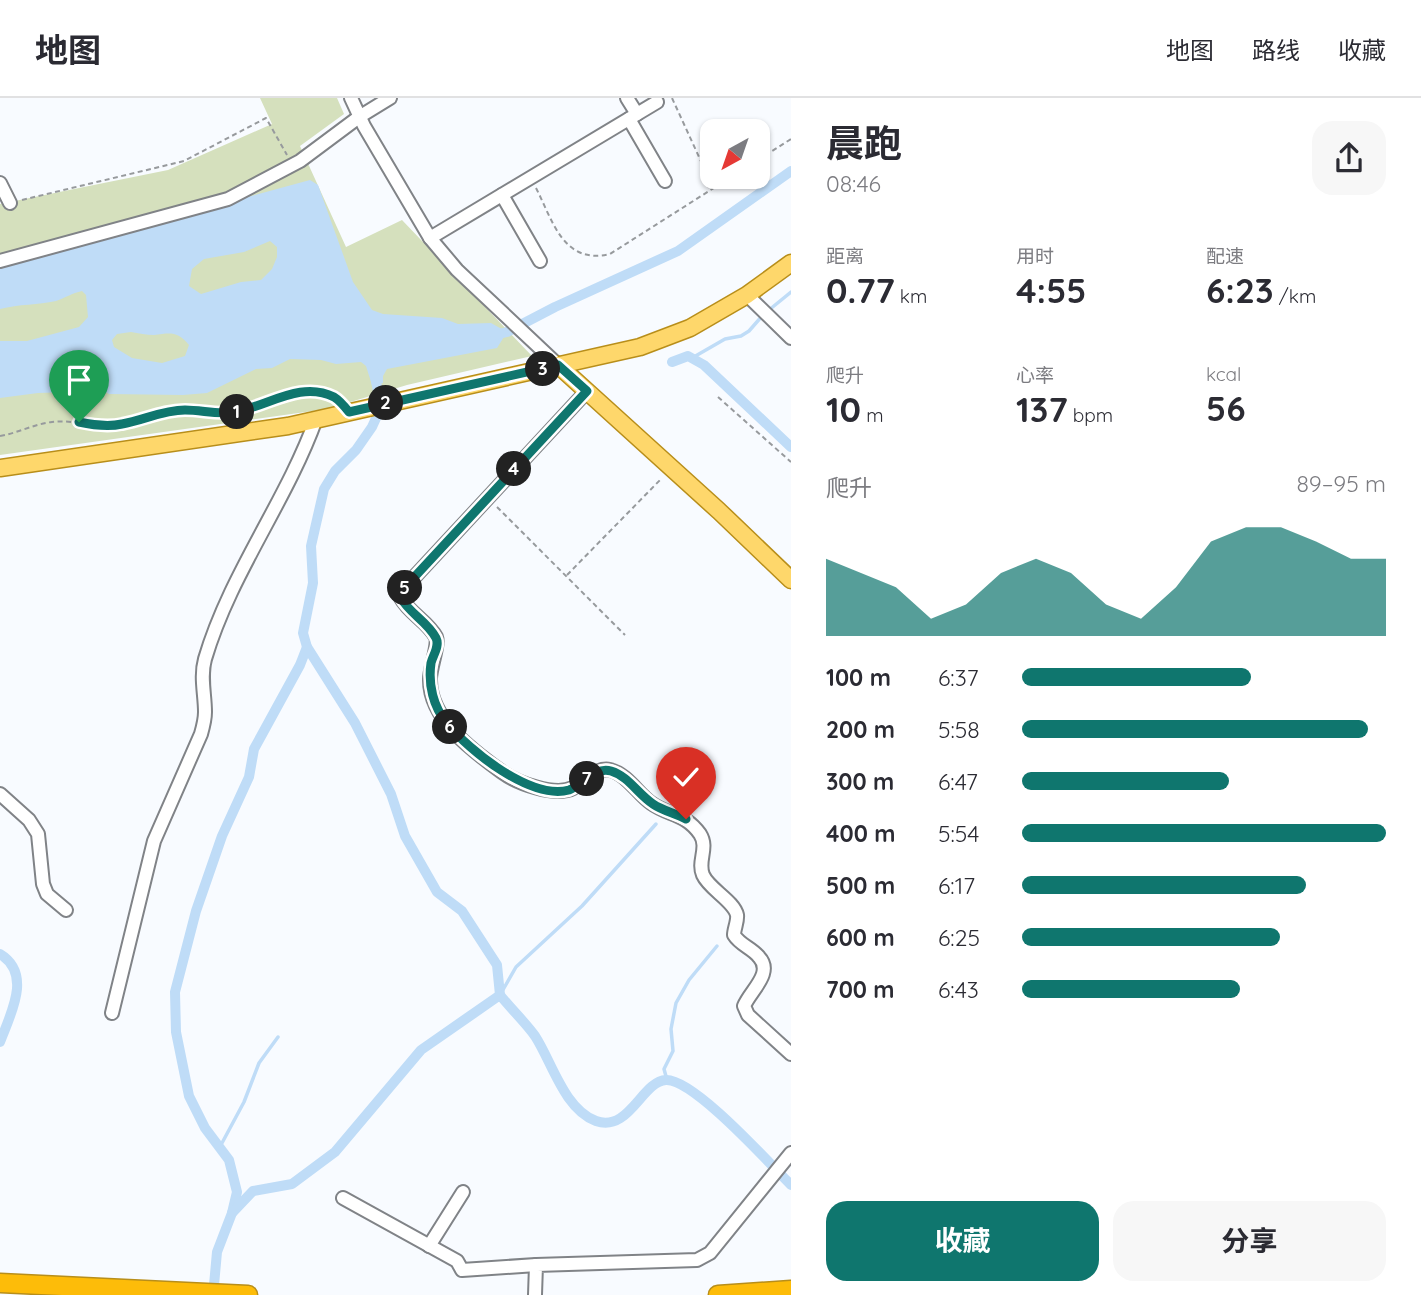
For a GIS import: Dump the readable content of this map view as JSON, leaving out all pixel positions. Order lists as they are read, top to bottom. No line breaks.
{"north":"bottom left","page":{"header":"地图","nav":["地图","路线","收藏"],"heading":["晨跑","08:46"],"stats":[["距离","0.77 km"],["用时","4:55"],["配速","6:23 /km"],["爬升","10 m"],["心率","137 bpm"],["kcal","56"]],"pins":["3","2","1","4","5","6","7"],"chart":["爬升","89–95 m"],"list":[{"name":"100 m","note":"6:37"},{"name":"200 m","note":"5:58"},{"name":"300 m","note":"6:47"},{"name":"400 m","note":"5:54"},{"name":"500 m","note":"6:17"},{"name":"600 m","note":"6:25"},{"name":"700 m","note":"6:43"}],"buttons":["收藏","分享"]}}
